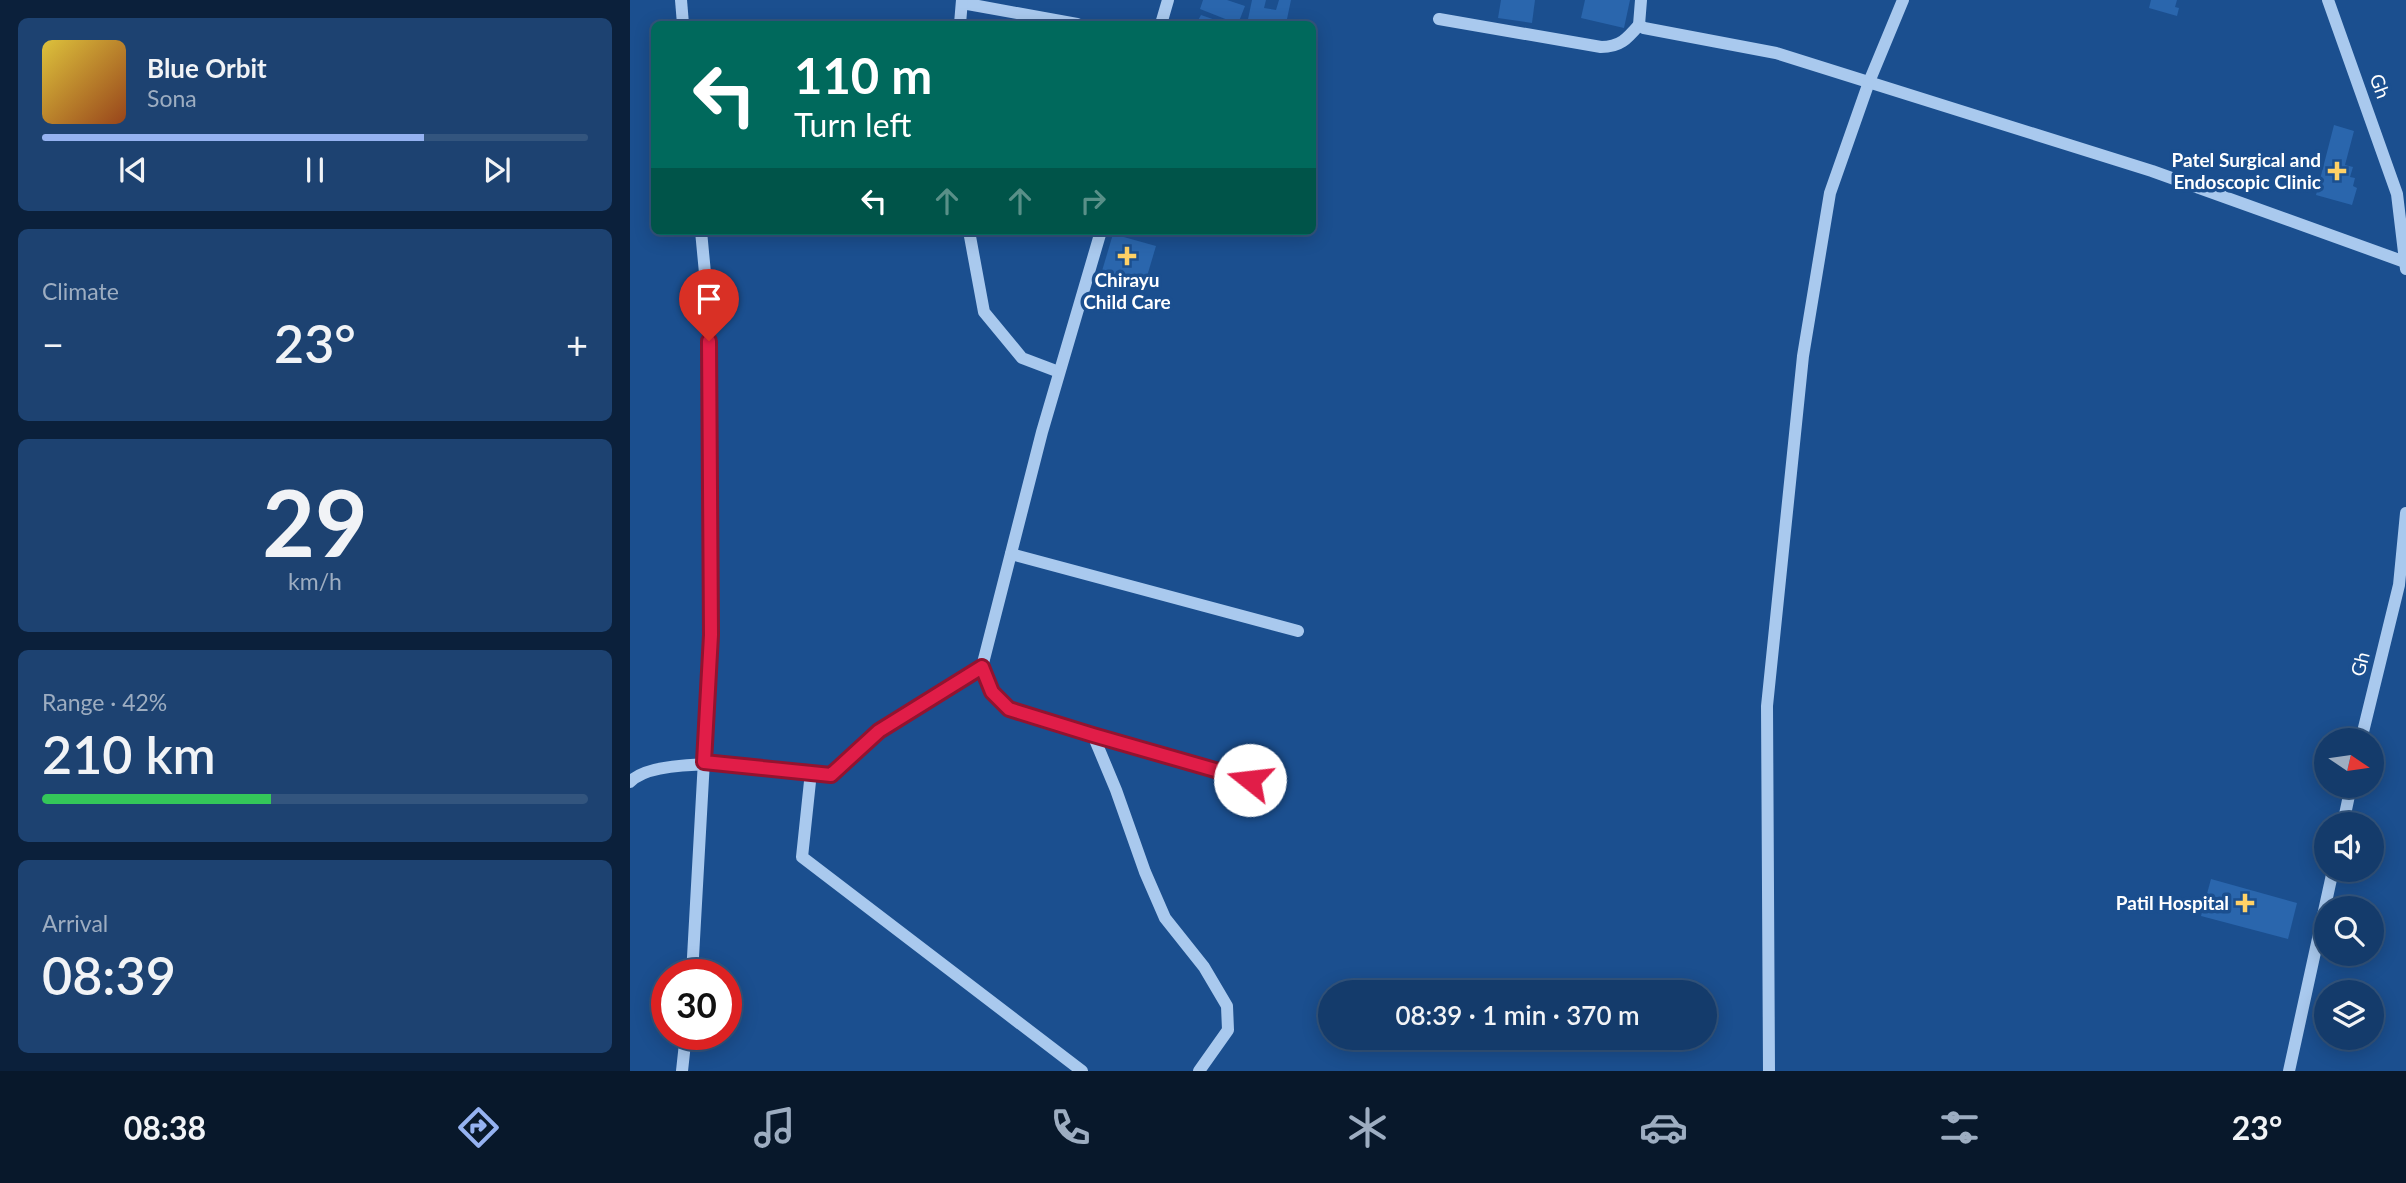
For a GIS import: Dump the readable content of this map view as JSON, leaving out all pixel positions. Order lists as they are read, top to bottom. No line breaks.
{"streets":{"street":["Gh"]},"places":{"health":["Patel Surgical and Endoscopic Clinic","Chirayu Child Care","Patil Hospital"]},"north":"right","page":{"turn":["110 m","Turn left"],"song":["Blue Orbit","Sona"],"tile":["Climate",["29","km/h"],["Range · 42%","210 km"],["Arrival","08:39"]],"heat":["−","23°","+"],"limit":"30","trip":"08:39 · 1 min · 370 m","tabs":["08:38","23°"]}}
